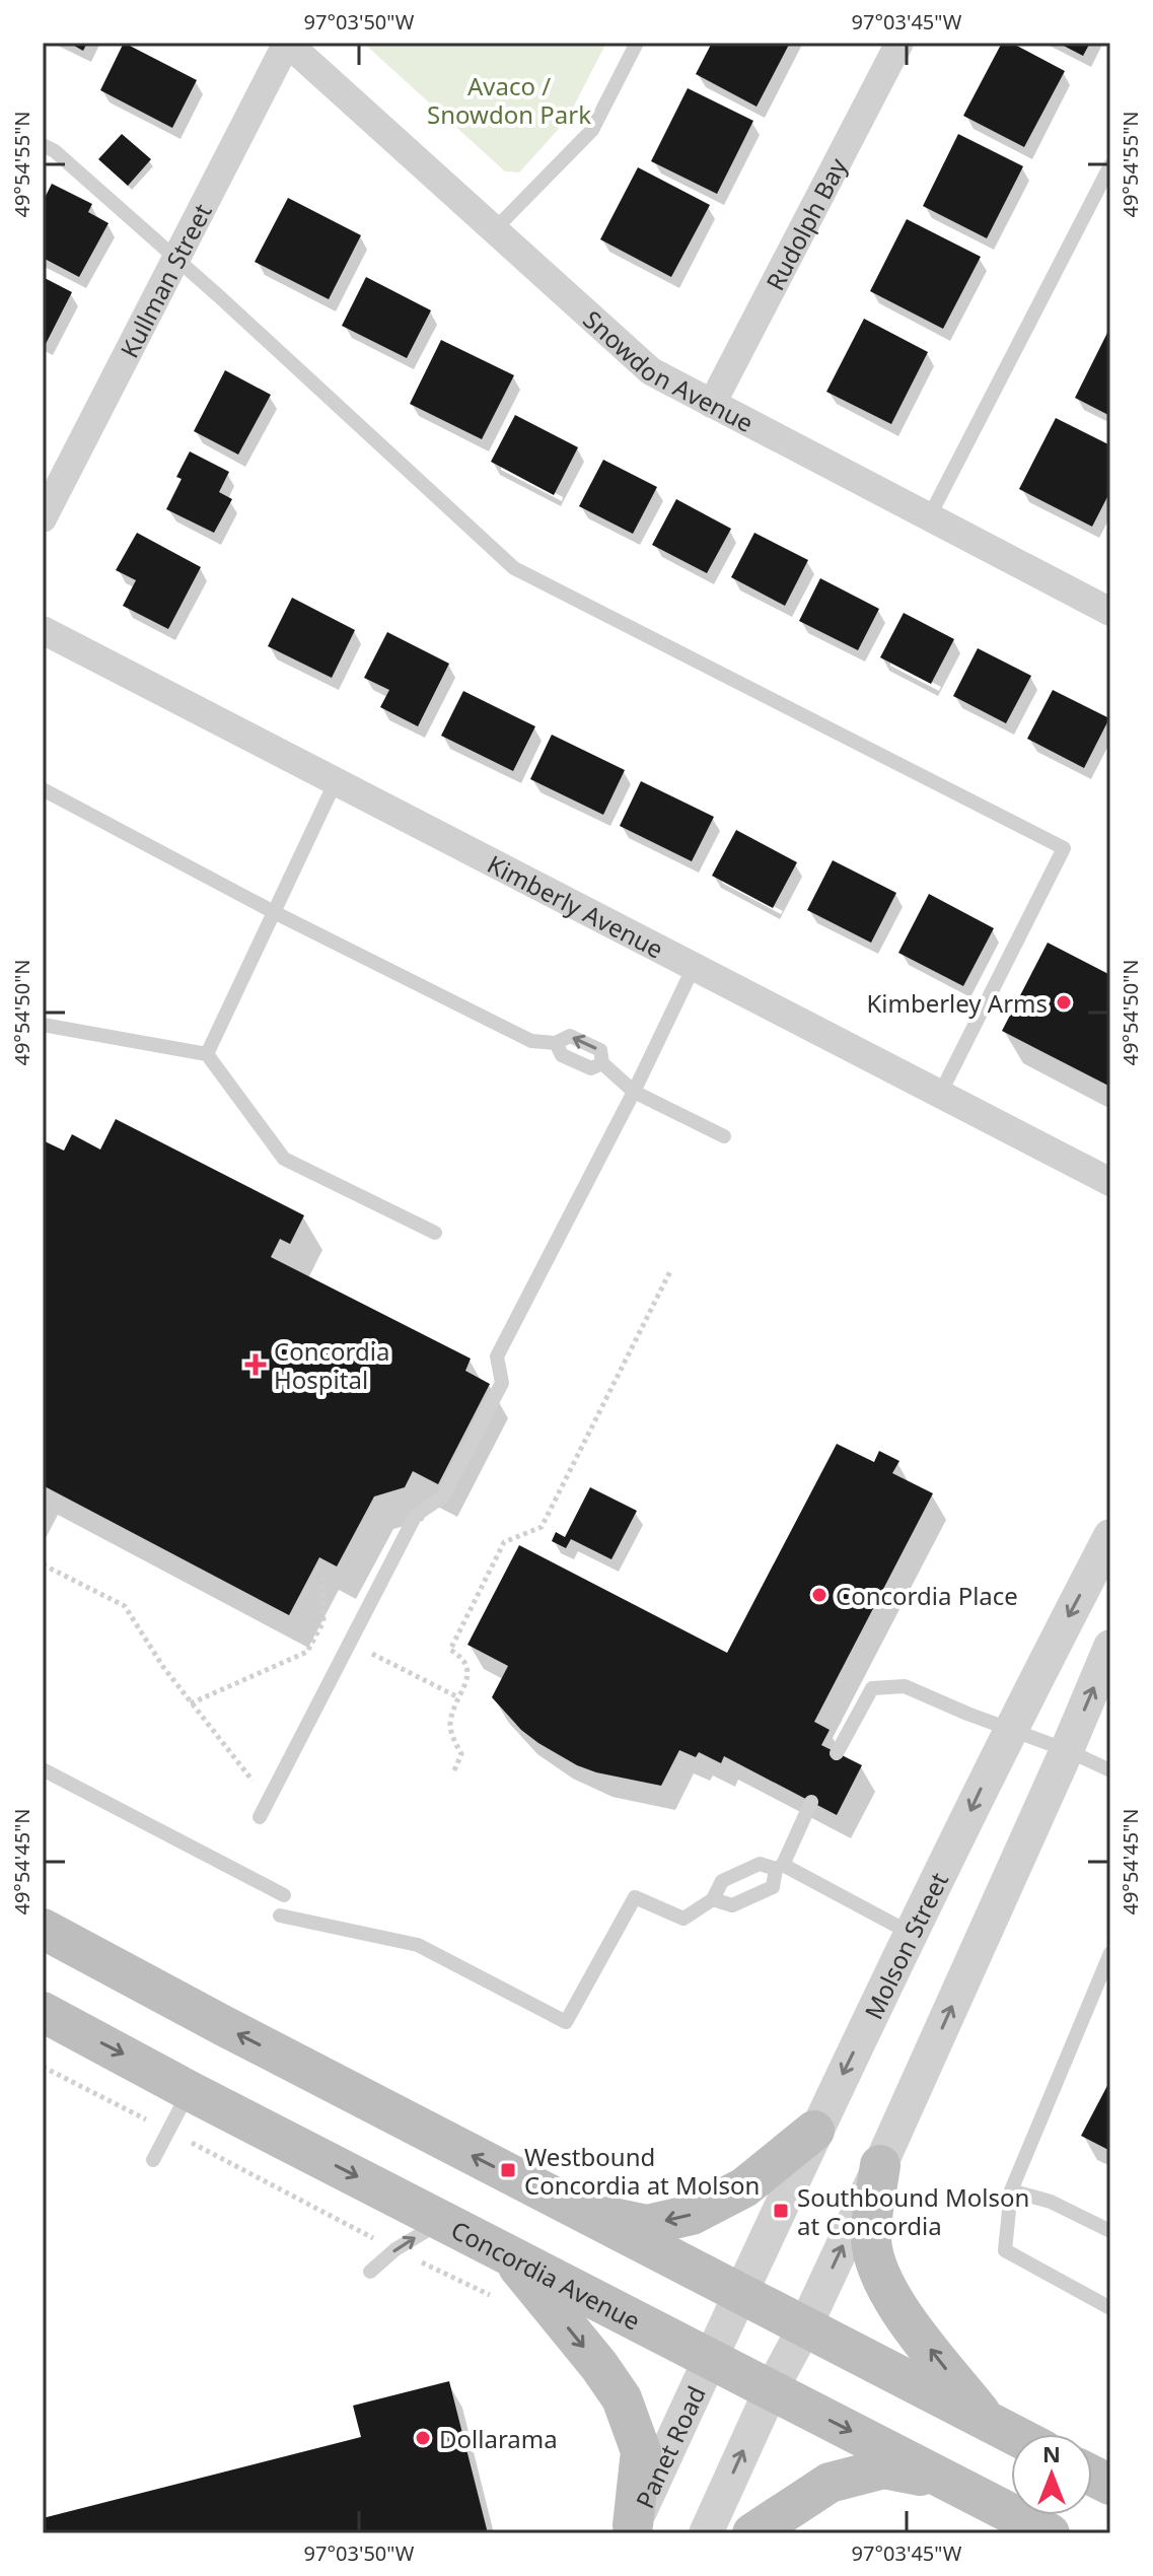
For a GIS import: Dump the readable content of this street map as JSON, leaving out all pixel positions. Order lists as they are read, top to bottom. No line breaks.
{"streets":{"main road":["Concordia Avenue"],"street":["Rudolph Bay","Kullman Street","Snowdon Avenue","Kimberly Avenue","Molson Street","Panet Road"]},"crossings":[["Rudolph Bay","Snowdon Avenue"],["Kullman Street","Snowdon Avenue"],["Molson Street","Concordia Avenue"],["Molson Street","Panet Road"],["Concordia Avenue","Panet Road"]],"parks":["Avaco / Snowdon Park"],"places":{"other":["Kimberley Arms","Concordia Place","Dollarama"],"health":["Concordia Hospital"],"transit":["Westbound Concordia at Molson","Southbound Molson at Concordia"]},"north":"top","coordinates":["97°03'50\"W","97°03'45\"W","49°54'55\"N","49°54'50\"N","49°54'45\"N"]}
